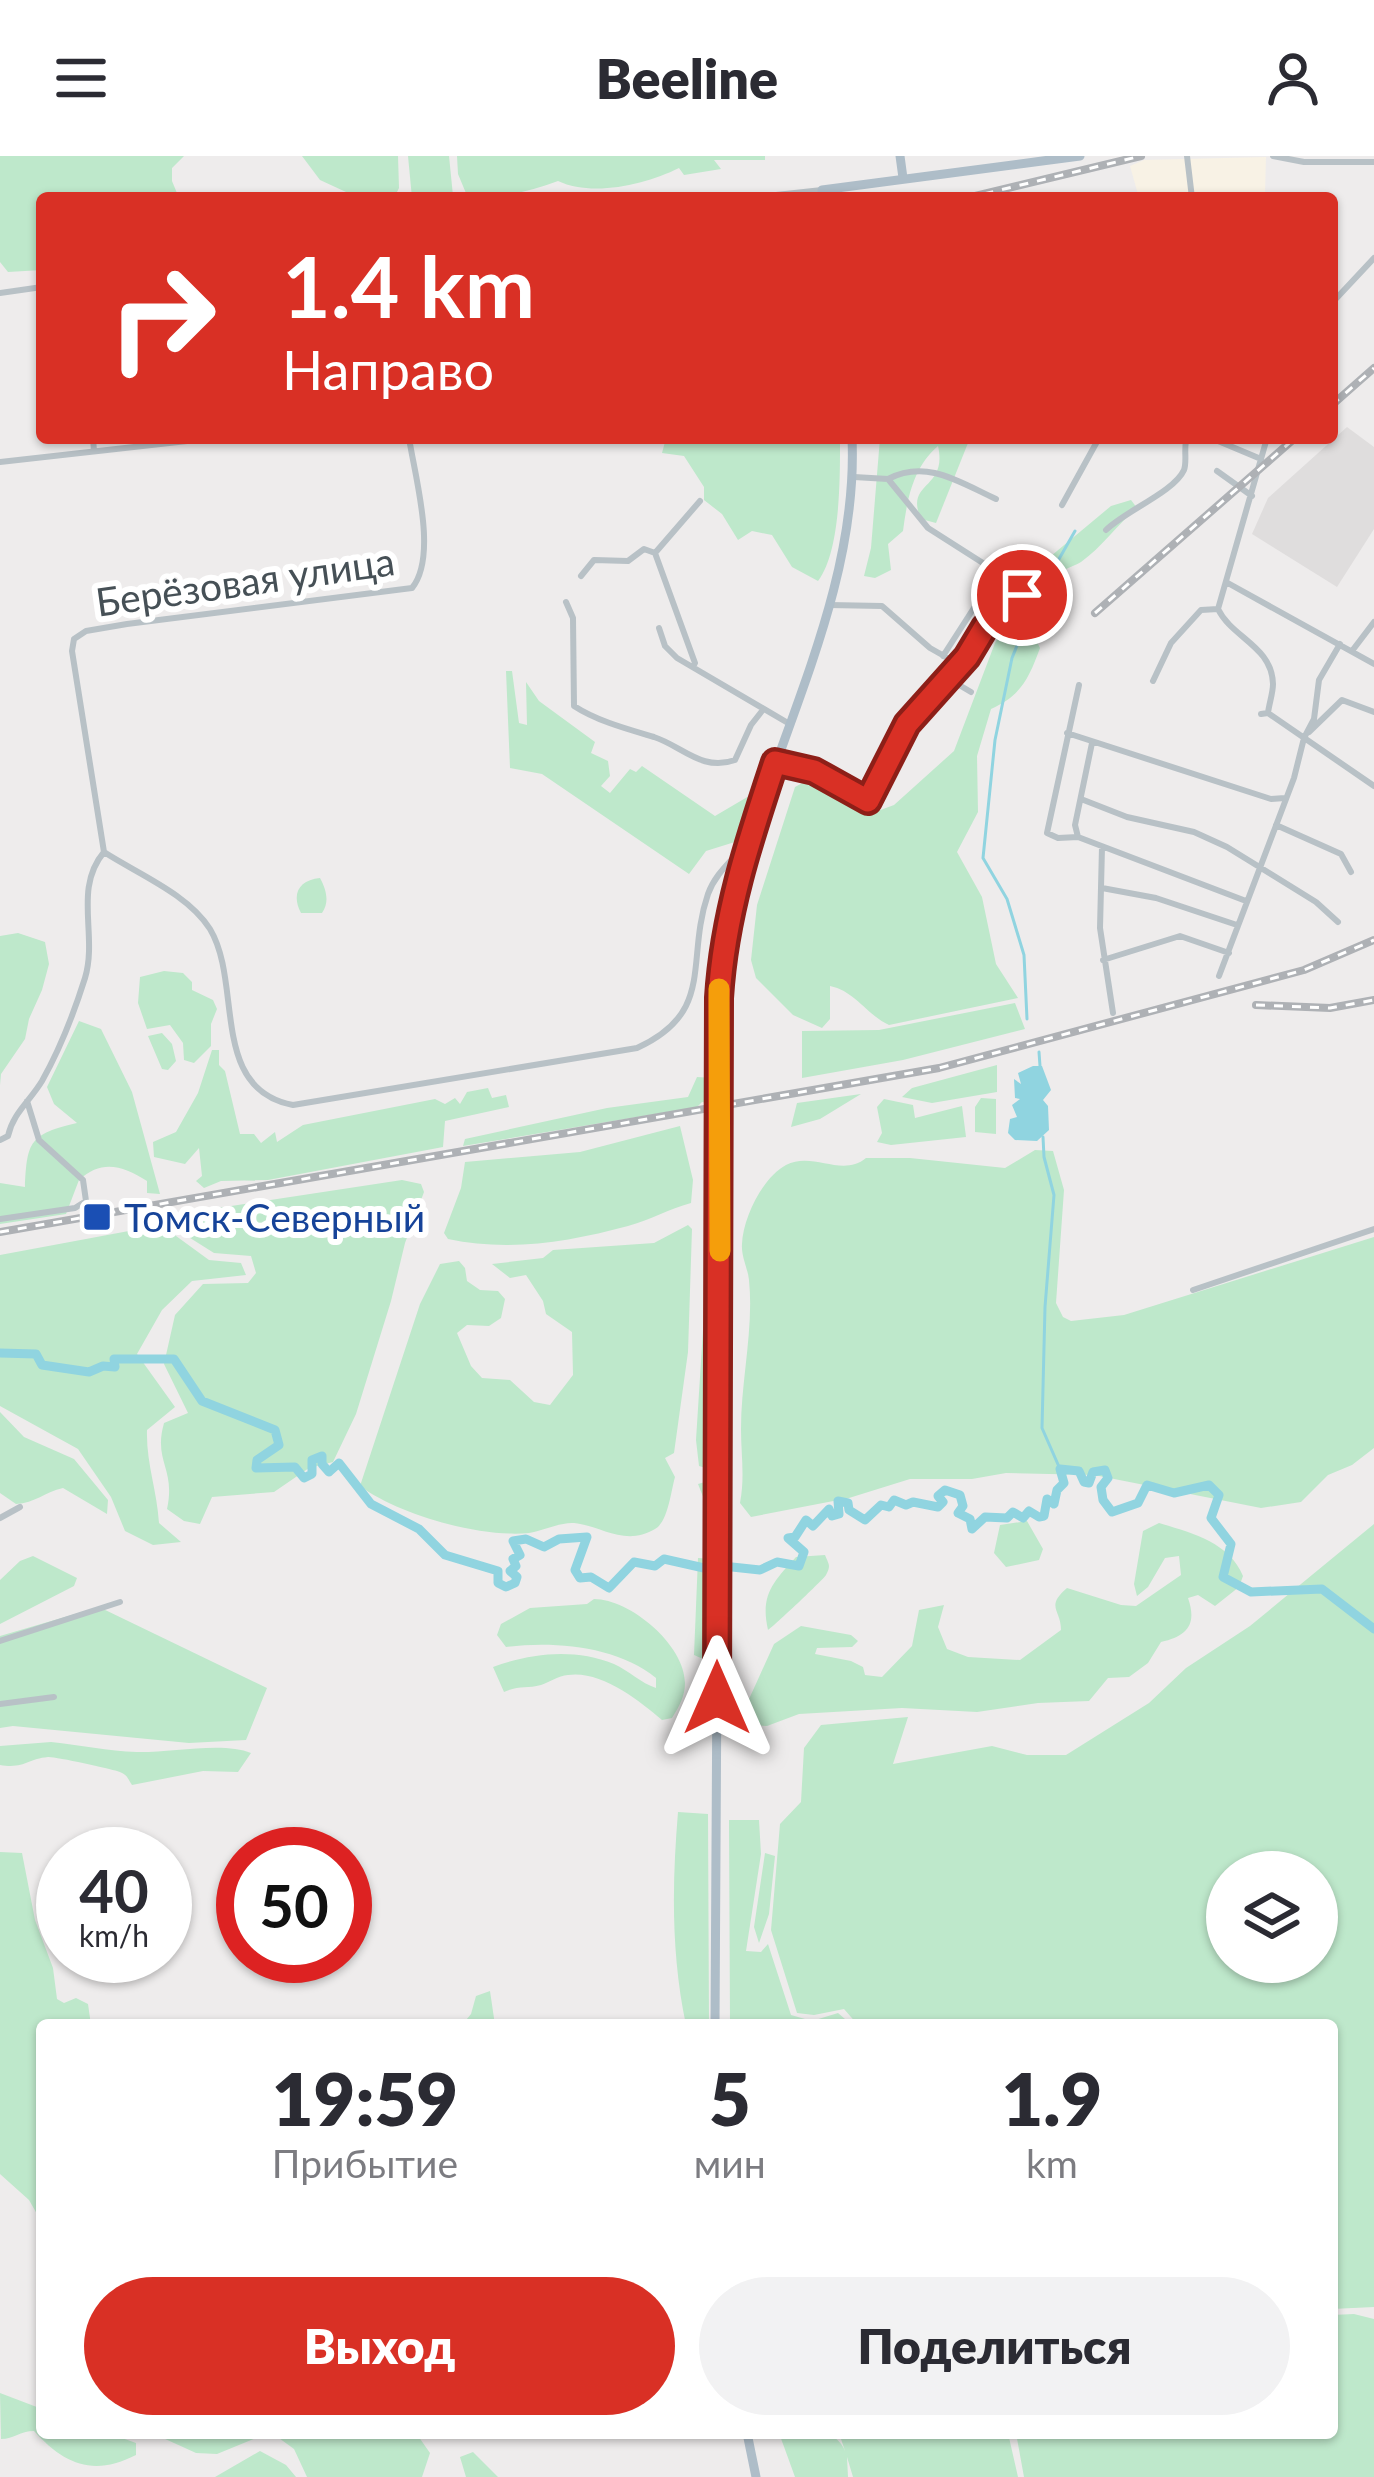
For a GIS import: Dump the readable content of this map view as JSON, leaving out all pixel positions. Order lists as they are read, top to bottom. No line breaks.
{"streets":{"street":["Берёзовая улица"]},"places":{"transit":["Томск-Северный"]},"page":{"header":"Beeline","turn":["1.4 km","Направо"],"speed":"40 km/h","limit":"50","eta":["19:59","Прибытие","5","мин","1.9","km"],"buttons":["Выход","Поделиться"]}}
